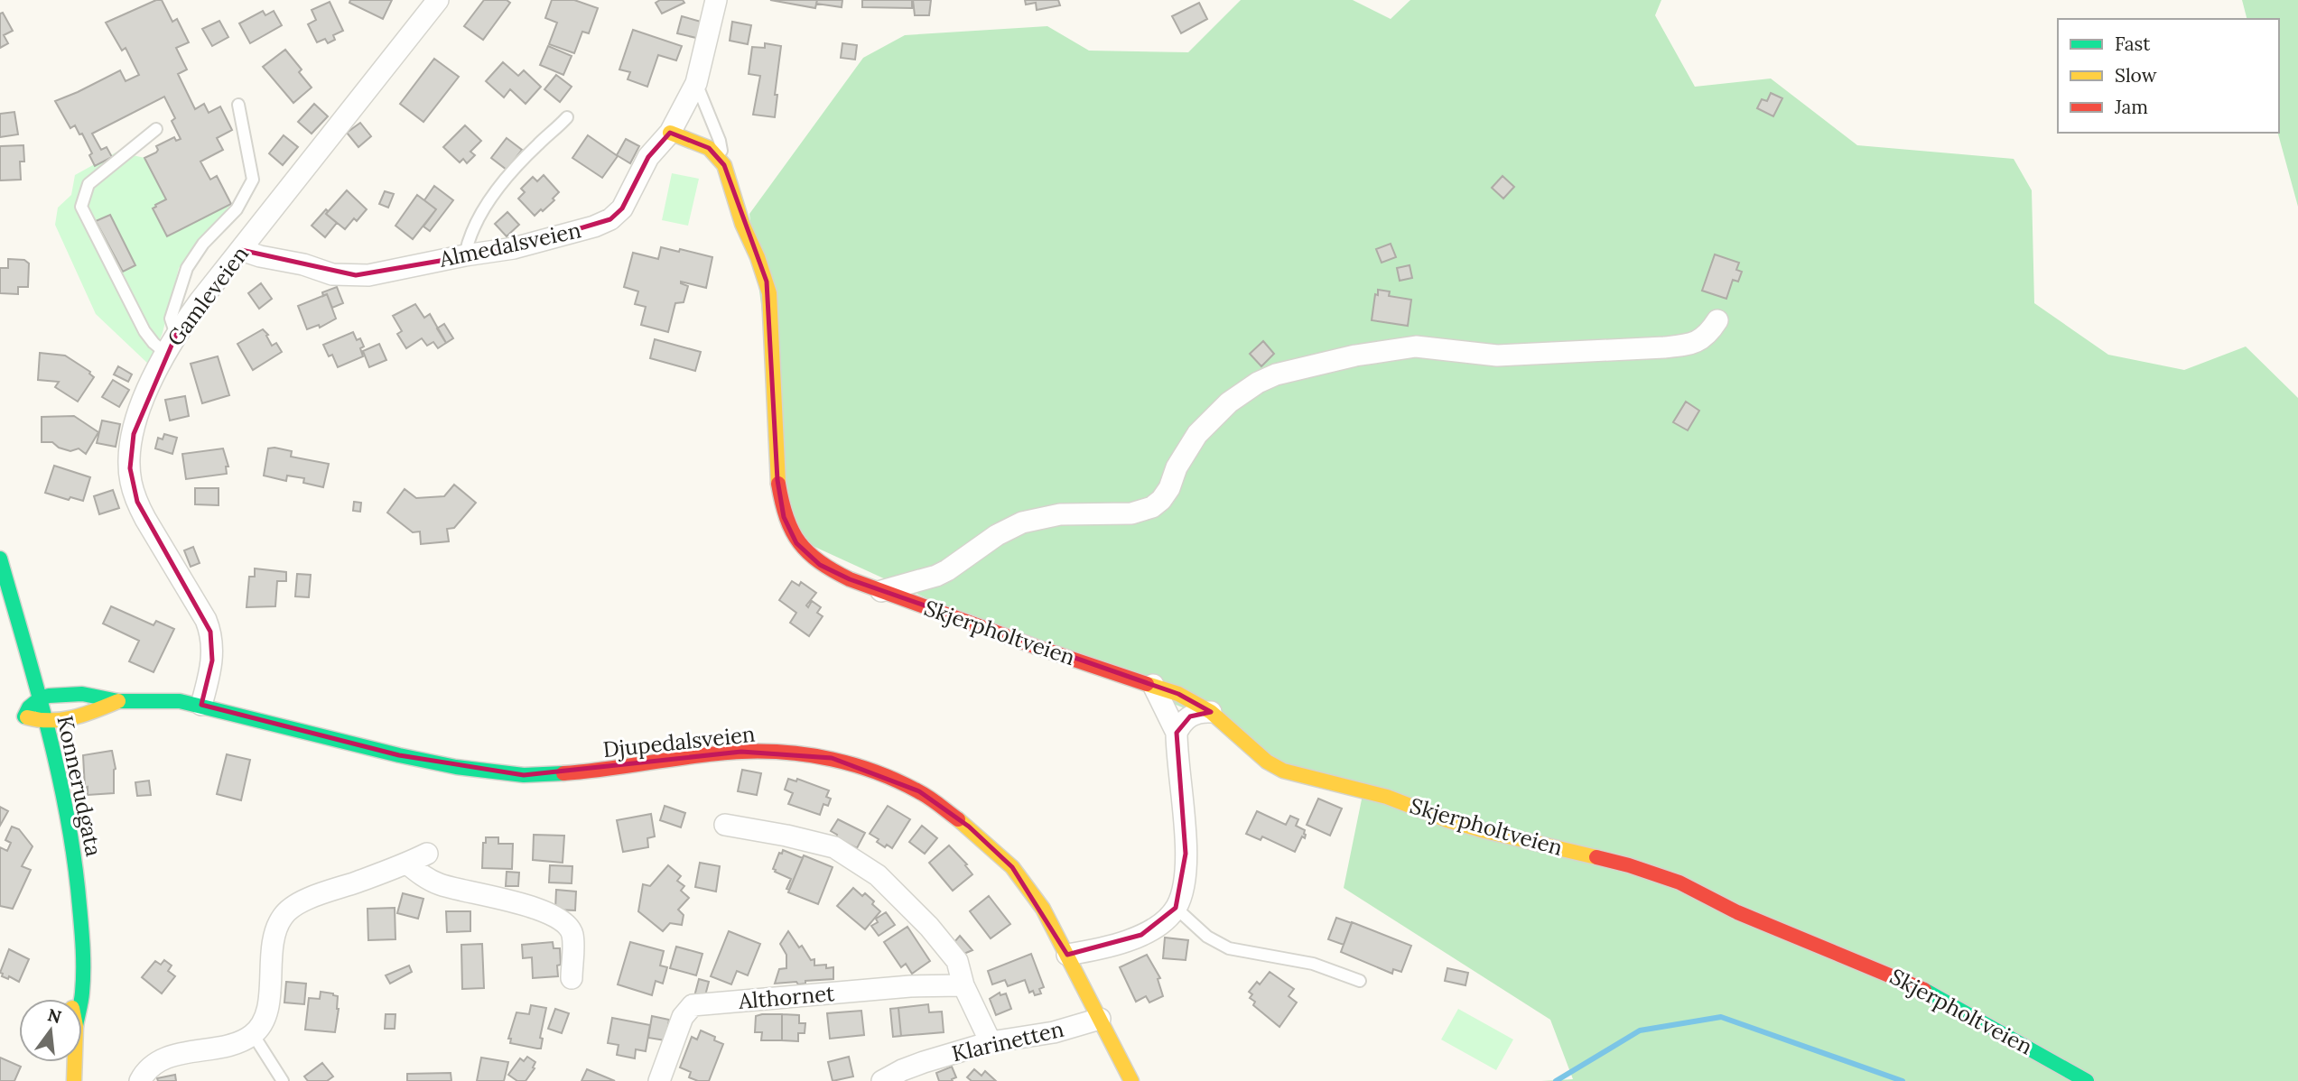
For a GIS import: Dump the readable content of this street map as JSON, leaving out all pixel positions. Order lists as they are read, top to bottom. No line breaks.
{"streets":{"street":["Almedalsveien","Gamleveien","Skjerpholtveien","Djupedalsveien","Konnerudgata","Althornet","Klarinetten"]},"crossings":[["Almedalsveien","Gamleveien"],["Gamleveien","Djupedalsveien"],["Djupedalsveien","Konnerudgata"],["Djupedalsveien","Klarinetten"]],"legend":["Fast","Slow","Jam"],"north":"top"}
